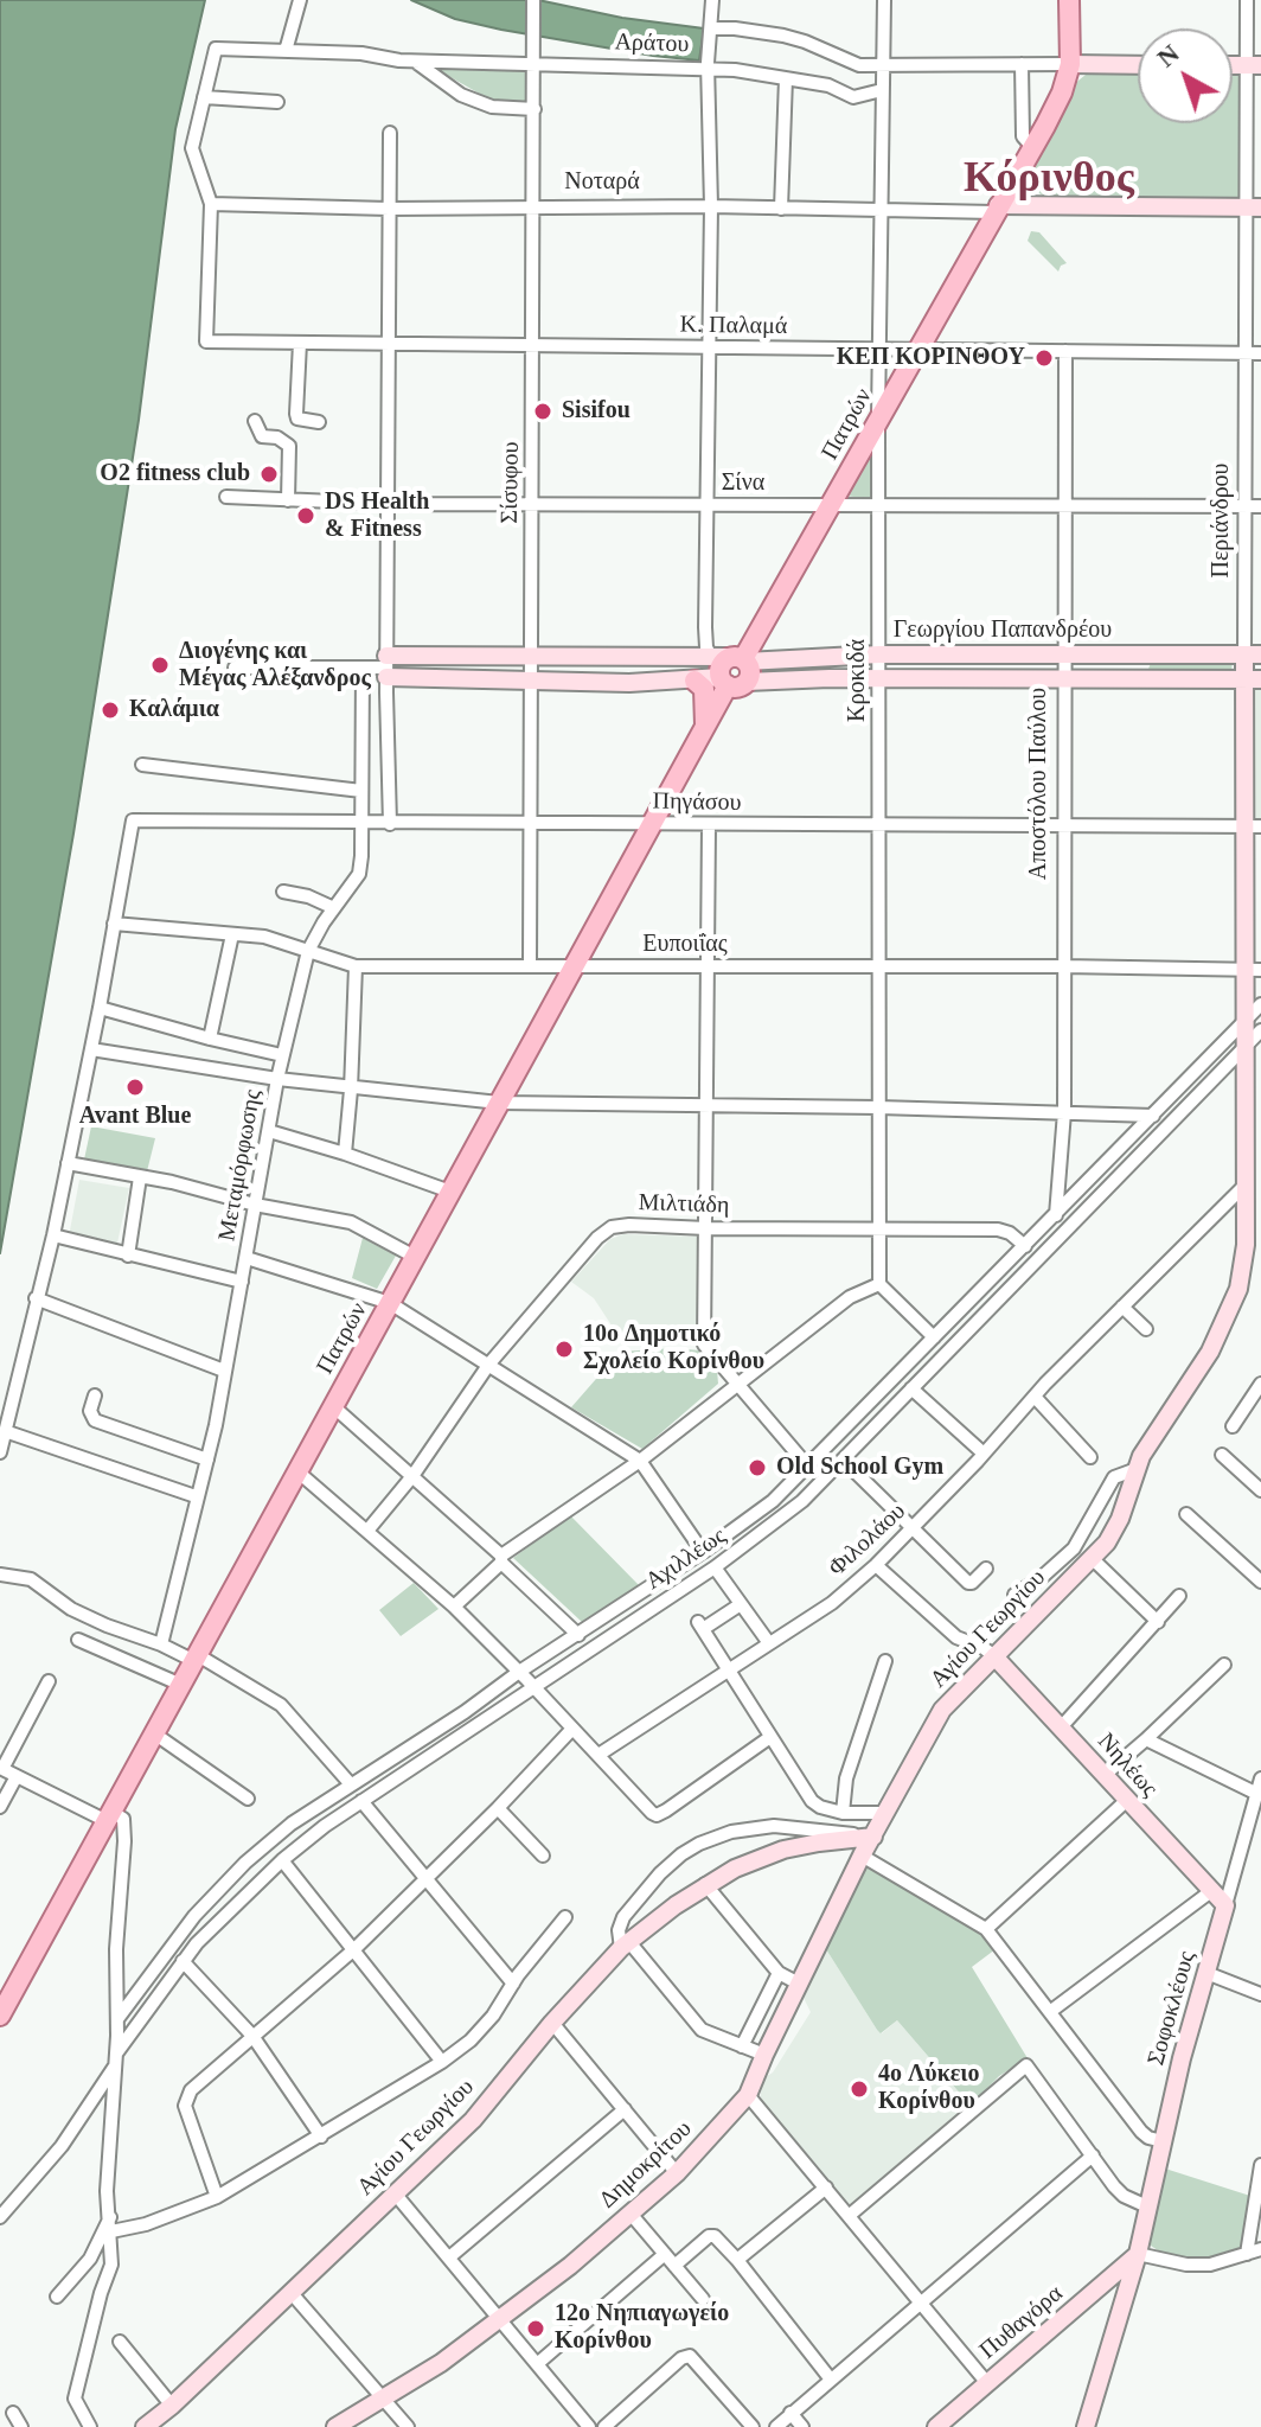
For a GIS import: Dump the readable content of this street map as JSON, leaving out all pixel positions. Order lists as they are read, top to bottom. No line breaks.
{"streets":{"main road":["Πατρών"],"street":["Αράτου","Νοταρά","Κ. Παλαμά","Σίσυφου","Σίνα","Περιάνδρου","Γεωργίου Παπανδρέου","Κροκιδά","Αποστόλου Παύλου","Πηγάσου","Ευποιΐας","Μεταμόρφωσης","Μιλτιάδη","Φιλολάου","Αχιλλέως","Αγίου Γεωργίου","Νηλέως","Σοφοκλέους","Δημοκρίτου","Πυθαγόρα"]},"crossings":[["Αράτου","Σίσυφου"],["Αράτου","Κροκιδά"],["Νοταρά","Κ. Παλαμά"],["Νοταρά","Πατρών"],["Νοταρά","Σίσυφου"],["Νοταρά","Περιάνδρου"],["Νοταρά","Κροκιδά"],["Κ. Παλαμά","Πατρών"],["Κ. Παλαμά","Σίσυφου"],["Κ. Παλαμά","Περιάνδρου"],["Κ. Παλαμά","Κροκιδά"],["Κ. Παλαμά","Αποστόλου Παύλου"],["Πατρών","Σίνα"],["Πατρών","Γεωργίου Παπανδρέου"],["Πατρών","Κροκιδά"],["Πατρών","Πηγάσου"],["Πατρών","Ευποιΐας"],["Σίσυφου","Σίνα"],["Σίσυφου","Γεωργίου Παπανδρέου"],["Σίσυφου","Πηγάσου"],["Σίσυφου","Ευποιΐας"],["Σίνα","Περιάνδρου"],["Σίνα","Κροκιδά"],["Σίνα","Αποστόλου Παύλου"],["Περιάνδρου","Γεωργίου Παπανδρέου"],["Περιάνδρου","Πηγάσου"],["Περιάνδρου","Ευποιΐας"],["Περιάνδρου","Αχιλλέως"],["Περιάνδρου","Αγίου Γεωργίου"],["Γεωργίου Παπανδρέου","Κροκιδά"],["Γεωργίου Παπανδρέου","Αποστόλου Παύλου"],["Γεωργίου Παπανδρέου","Μεταμόρφωσης"],["Κροκιδά","Πηγάσου"],["Κροκιδά","Ευποιΐας"],["Κροκιδά","Μιλτιάδη"],["Αποστόλου Παύλου","Πηγάσου"],["Αποστόλου Παύλου","Ευποιΐας"],["Αποστόλου Παύλου","Αχιλλέως"],["Πηγάσου","Ευποιΐας"],["Πηγάσου","Μεταμόρφωσης"],["Ευποιΐας","Μεταμόρφωσης"],["Μιλτιάδη","Αχιλλέως"],["Φιλολάου","Αγίου Γεωργίου"],["Αχιλλέως","Αγίου Γεωργίου"],["Αγίου Γεωργίου","Νηλέως"],["Αγίου Γεωργίου","Δημοκρίτου"],["Νηλέως","Σοφοκλέους"],["Σοφοκλέους","Πυθαγόρα"]],"districts":["Κόρινθος"],"places":["ΚΕΠ ΚΟΡΙΝΘΟΥ","Sisifou","O2 fitness club","DS Health & Fitness","Διογένης και Μέγας Αλέξανδρος","Καλάμια","Avant Blue","10ο Δημοτικό Σχολείο Κορίνθου","Old School Gym","4ο Λύκειο Κορίνθου","12ο Νηπιαγωγείο Κορίνθου"],"north":"top left"}
